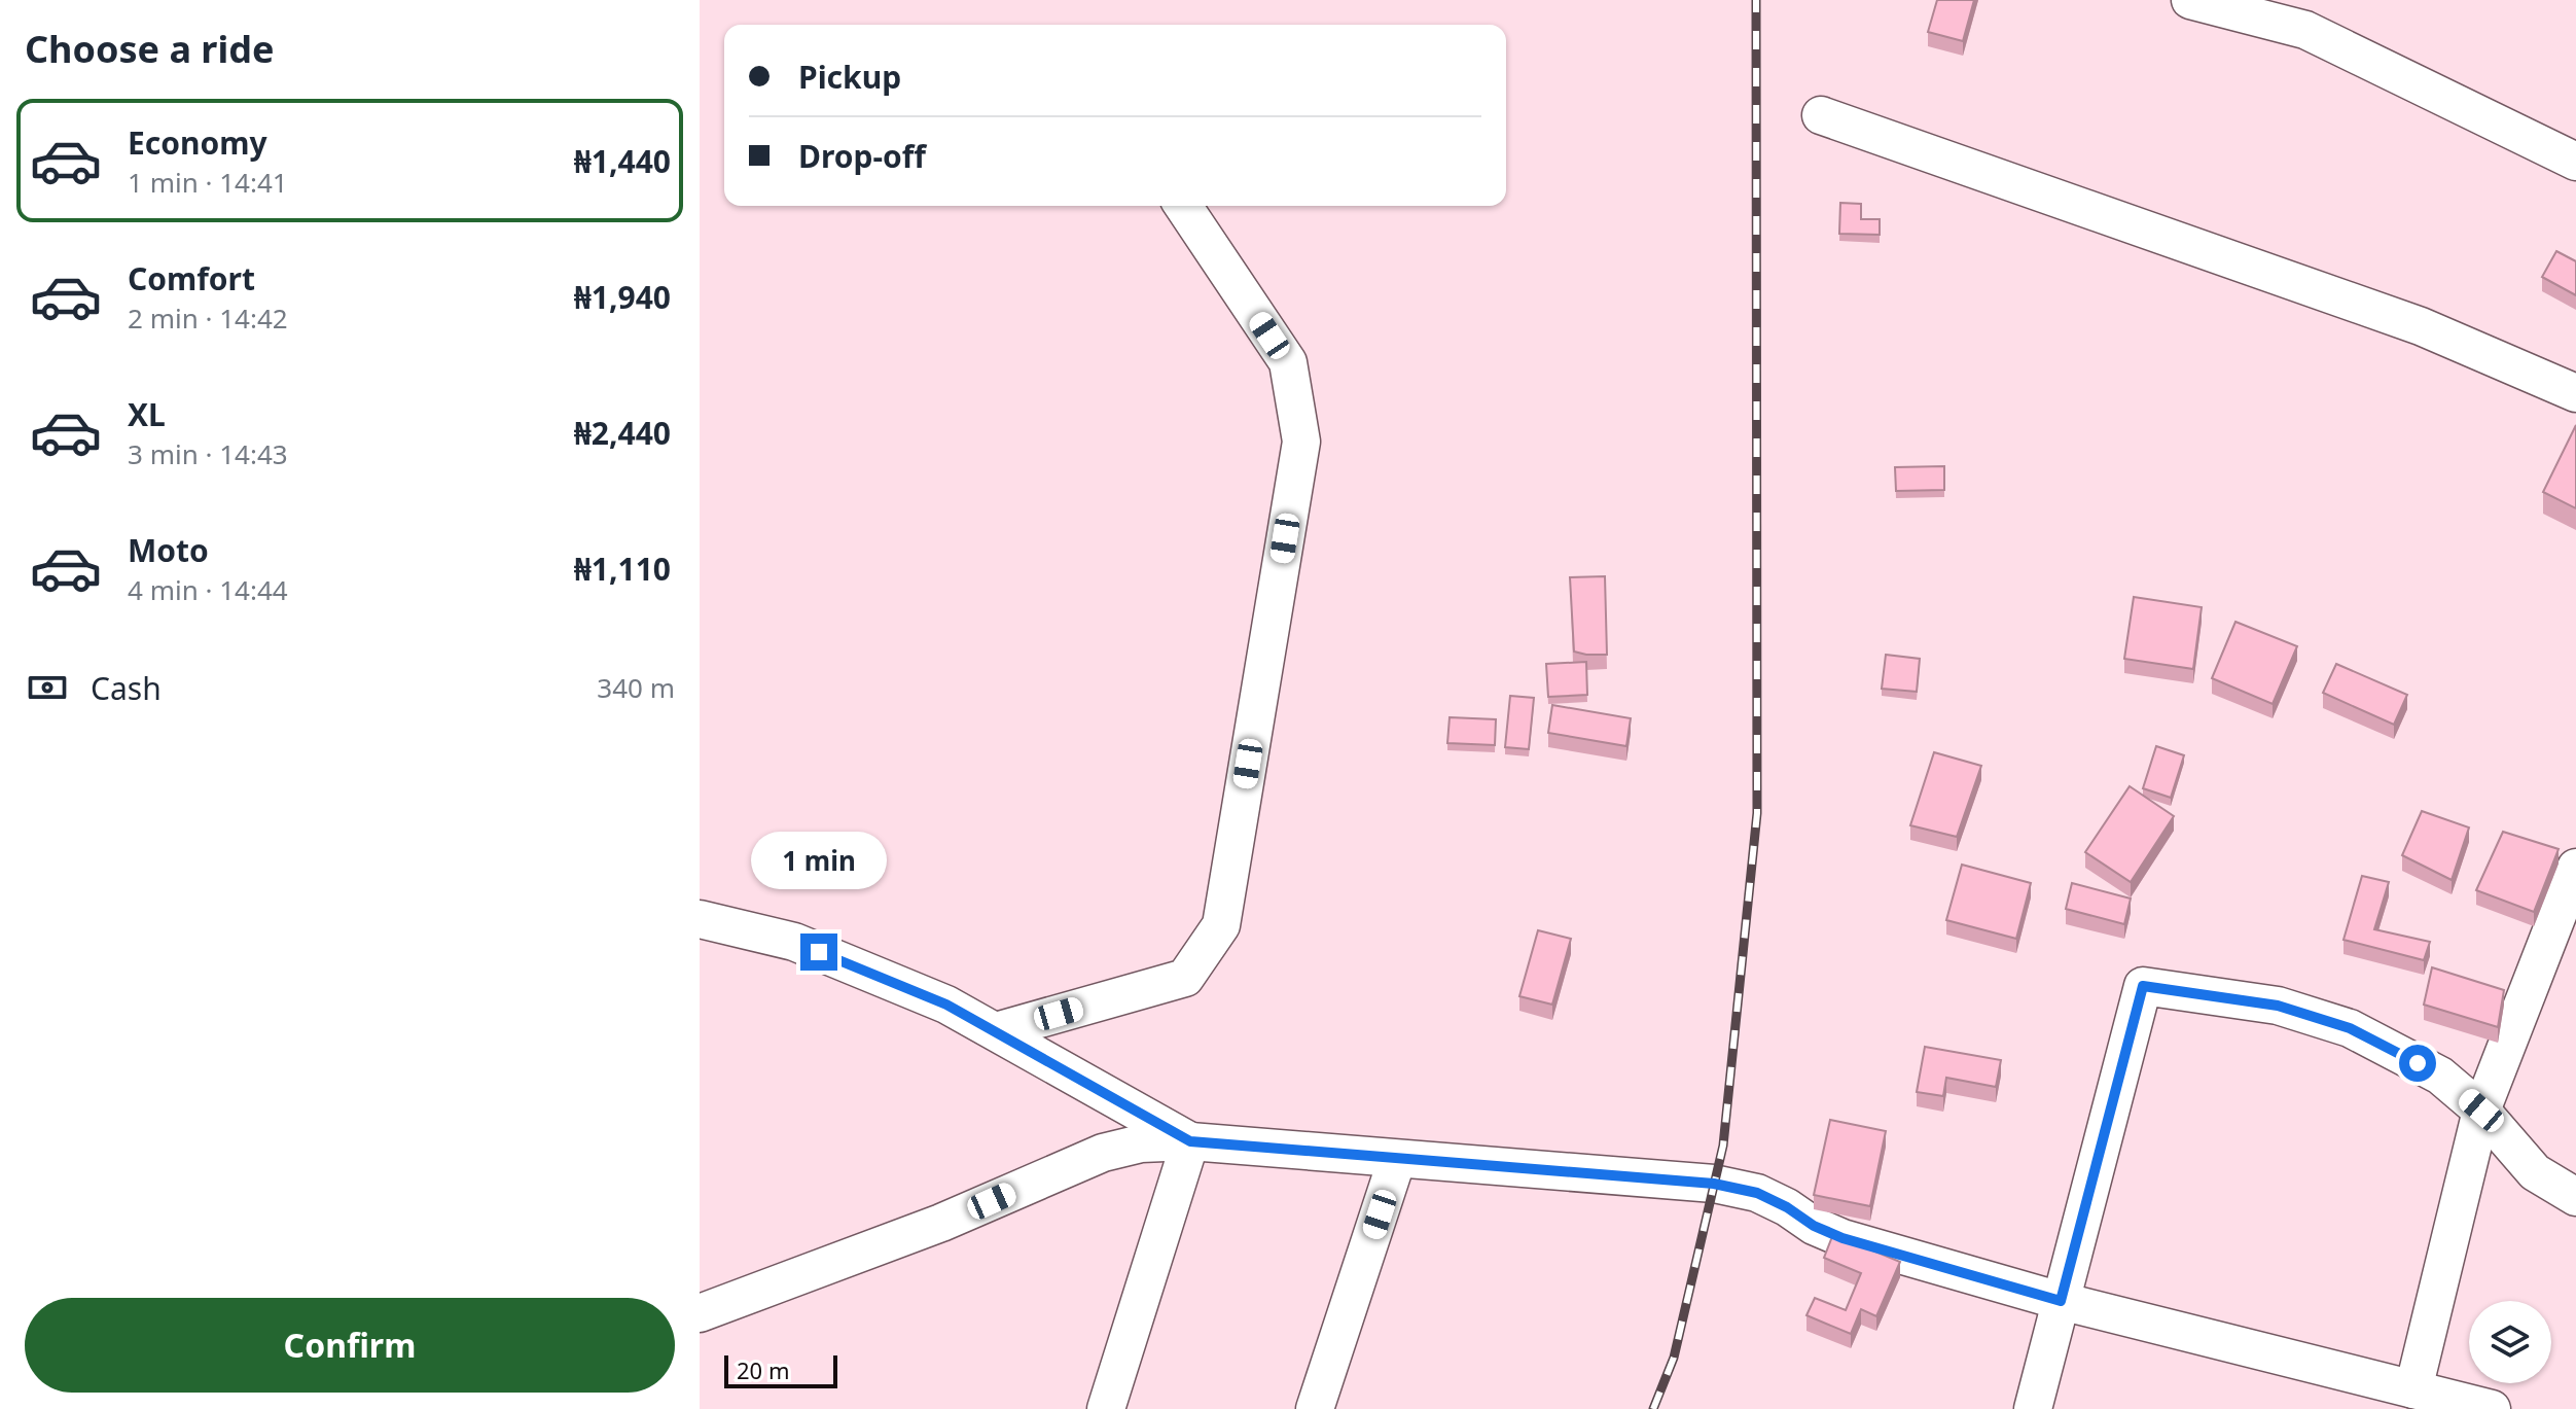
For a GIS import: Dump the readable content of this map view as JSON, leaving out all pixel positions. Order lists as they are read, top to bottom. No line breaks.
{"scale_bar":"20 m","page":{"heading":"Choose a ride","banner":["Pickup","Drop-off"],"list":[{"name":"Economy","note":"1 min · 14:41","value":"₦1,440"},{"name":"Comfort","note":"2 min · 14:42","value":"₦1,940"},{"name":"XL","note":"3 min · 14:43","value":"₦2,440"},{"name":"Moto","note":"4 min · 14:44","value":"₦1,110"}],"pay":["Cash","340 m"],"bubble":"1 min","buttons":"Confirm","scale":"20 m"}}
